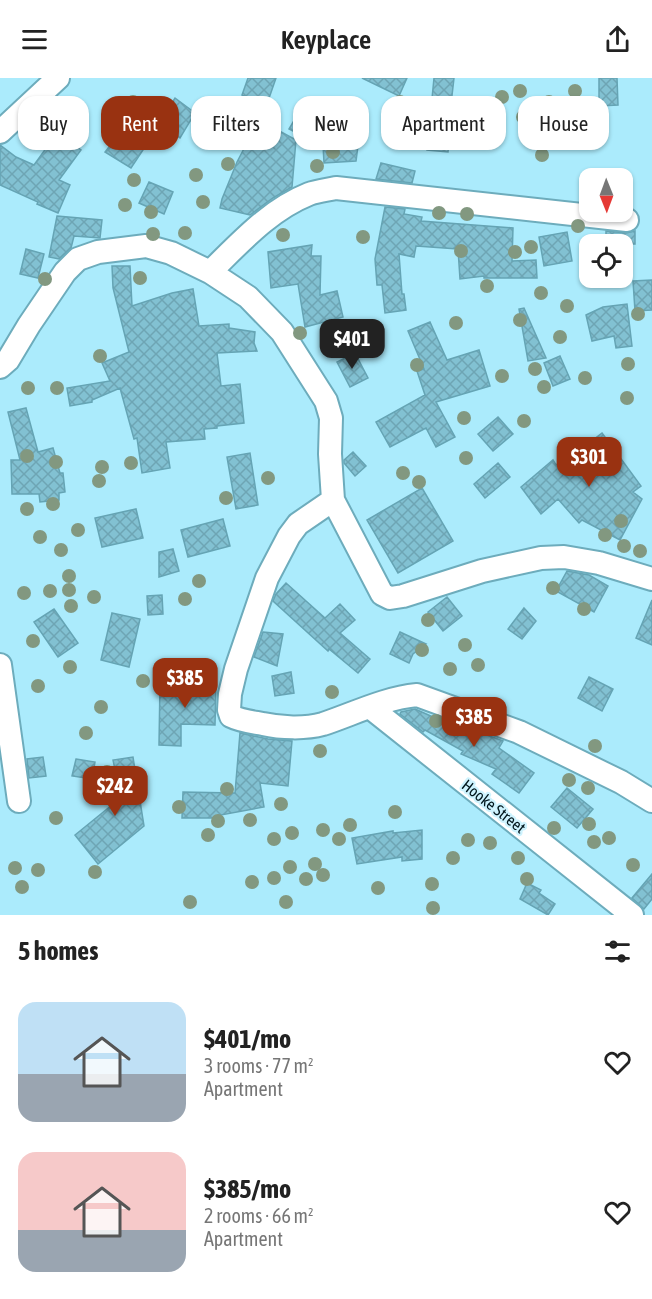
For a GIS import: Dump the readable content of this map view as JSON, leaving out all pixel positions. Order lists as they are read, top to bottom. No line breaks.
{"streets":{"street":["Hooke Street"]},"north":"bottom","page":{"header":"Keyplace","chip":["Buy","Rent","Filters","New","Apartment","House"],"price":["$401","$301","$385","$385","$242"],"heading":"5 homes","list":[{"name":"$401/mo","note":"3 rooms · 77 m² · Apartment"},{"name":"$385/mo","note":"2 rooms · 66 m² · Apartment"}]}}
